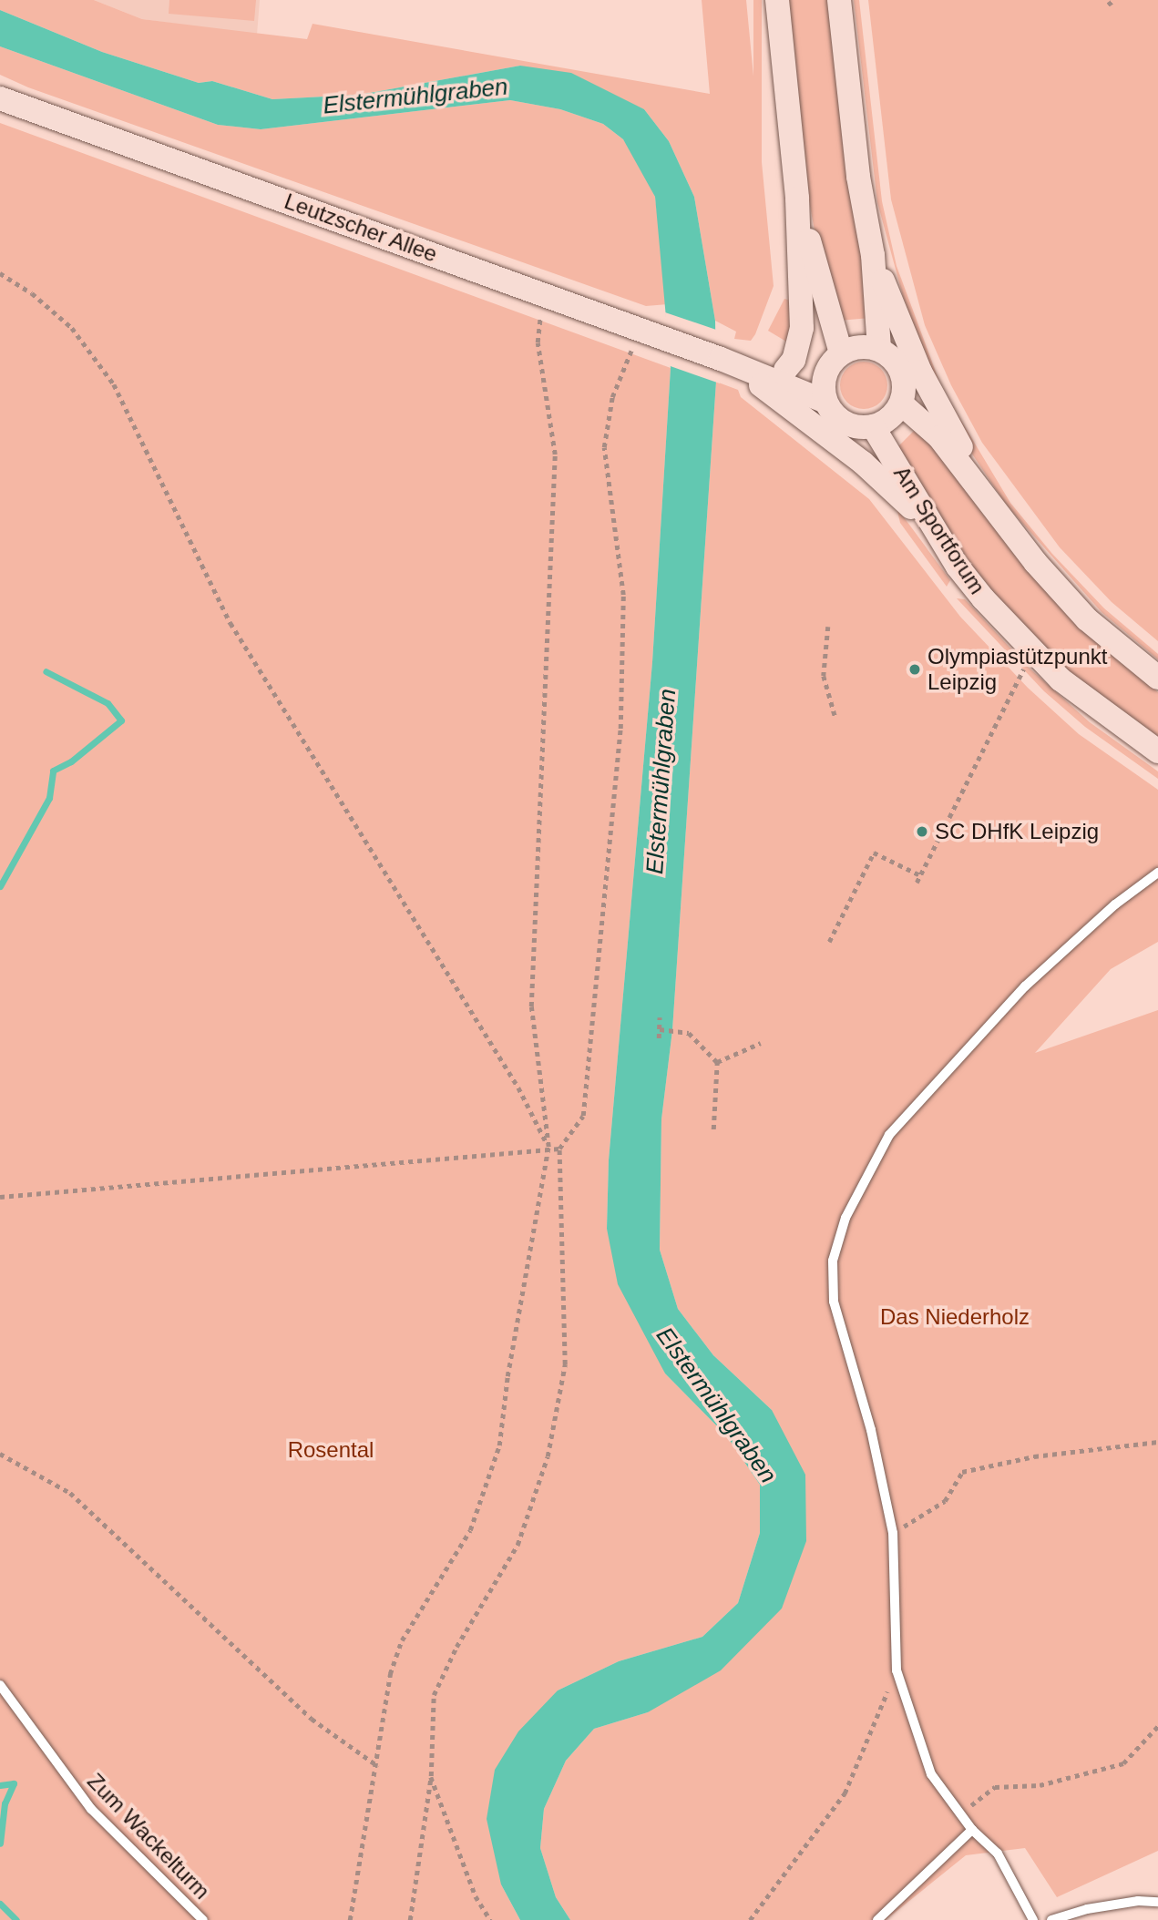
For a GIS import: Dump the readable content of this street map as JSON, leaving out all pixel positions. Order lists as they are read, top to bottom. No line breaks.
{"streets":{"main road":["Leutzscher Allee","Am Sportforum"],"lane":["Zum Wackelturm"]},"crossings":[["Leutzscher Allee","Am Sportforum"]],"water":["Elstermühlgraben"],"parks":["Das Niederholz","Rosental"],"places":["Olympiastützpunkt Leipzig","SC DHfK Leipzig"]}
